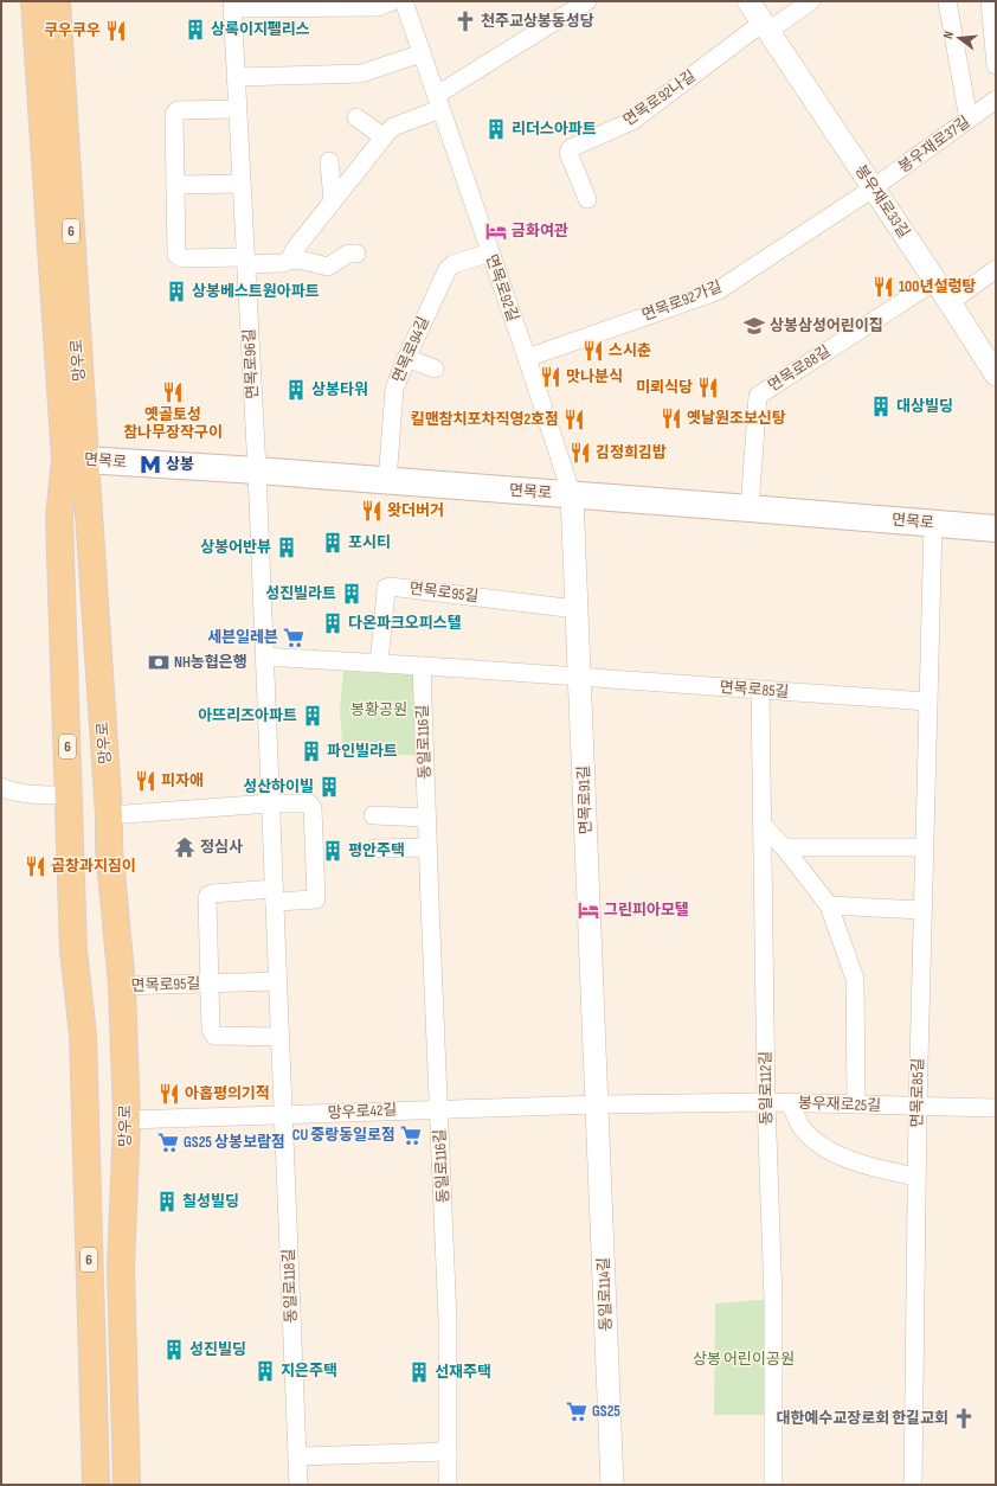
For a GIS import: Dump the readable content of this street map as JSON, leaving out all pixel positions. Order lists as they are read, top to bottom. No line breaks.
{"streets":{"main road":["6","망우로","면목로"],"street":["면목로92나길","봉우재로37길","봉우재로33길","면목로92길","면목로92가길","면목로94길","면목로96길","면목로88길","면목로95길","면목로85길","동일로116길","면목로91길","동일로112길","봉우재로25길","망우로42길","동일로118길","동일로114길"]},"crossings":[["면목로92나길","봉우재로33길"],["봉우재로37길","봉우재로33길"],["봉우재로37길","면목로92가길"],["봉우재로33길","면목로92가길"],["봉우재로33길","면목로88길"],["면목로92길","면목로92가길"],["면목로92길","면목로94길"],["면목로92길","면목로"],["면목로92길","면목로91길"],["면목로94길","면목로"],["망우로","면목로"],["망우로","면목로95길"],["망우로","망우로42길"],["면목로96길","면목로"],["면목로88길","면목로"],["면목로","면목로85길"],["면목로","면목로91길"],["면목로95길","면목로91길"],["면목로85길","면목로91길"],["면목로85길","동일로112길"],["면목로85길","봉우재로25길"],["동일로116길","망우로42길"],["면목로91길","봉우재로25길"],["면목로91길","망우로42길"],["면목로91길","동일로114길"],["동일로112길","봉우재로25길"],["봉우재로25길","망우로42길"],["봉우재로25길","동일로114길"],["망우로42길","동일로118길"],["망우로42길","동일로114길"]],"parks":["봉황공원","상봉 어린이공원"],"places":{"church":["천주교상봉동성당","대한예수교장로회 한길교회"],"building":["상록이지펠리스","리더스아파트","상봉베스트원아파트","상봉타워","대상빌딩","포시티","상봉어반뷰","성진빌라트","다온파크오피스텔","아뜨리즈아파트","파인빌라트","성산하이빌","평안주택","칠성빌딩","성진빌딩","지은주택","선재주택"],"restaurant":["쿠우쿠우","100년설렁탕","스시춘","맛나분식","미뢰식당","옛골토성 참나무장작구이","옛날원조보신탕","킬맨참치포차직영2호점","김정희김밥","왓더버거","피자애","곱창과지짐이","아홉평의기적"],"hotel":["금화여관","그린피아모텔"],"school or university":["상봉삼성어린이집"],"metro station":["상봉"],"supermarket":["세븐일레븐","CU 중랑동일로점","GS25 상봉보람점","GS25"],"bank":["NH농협은행"],"temple":["정심사"]},"north":"left"}
